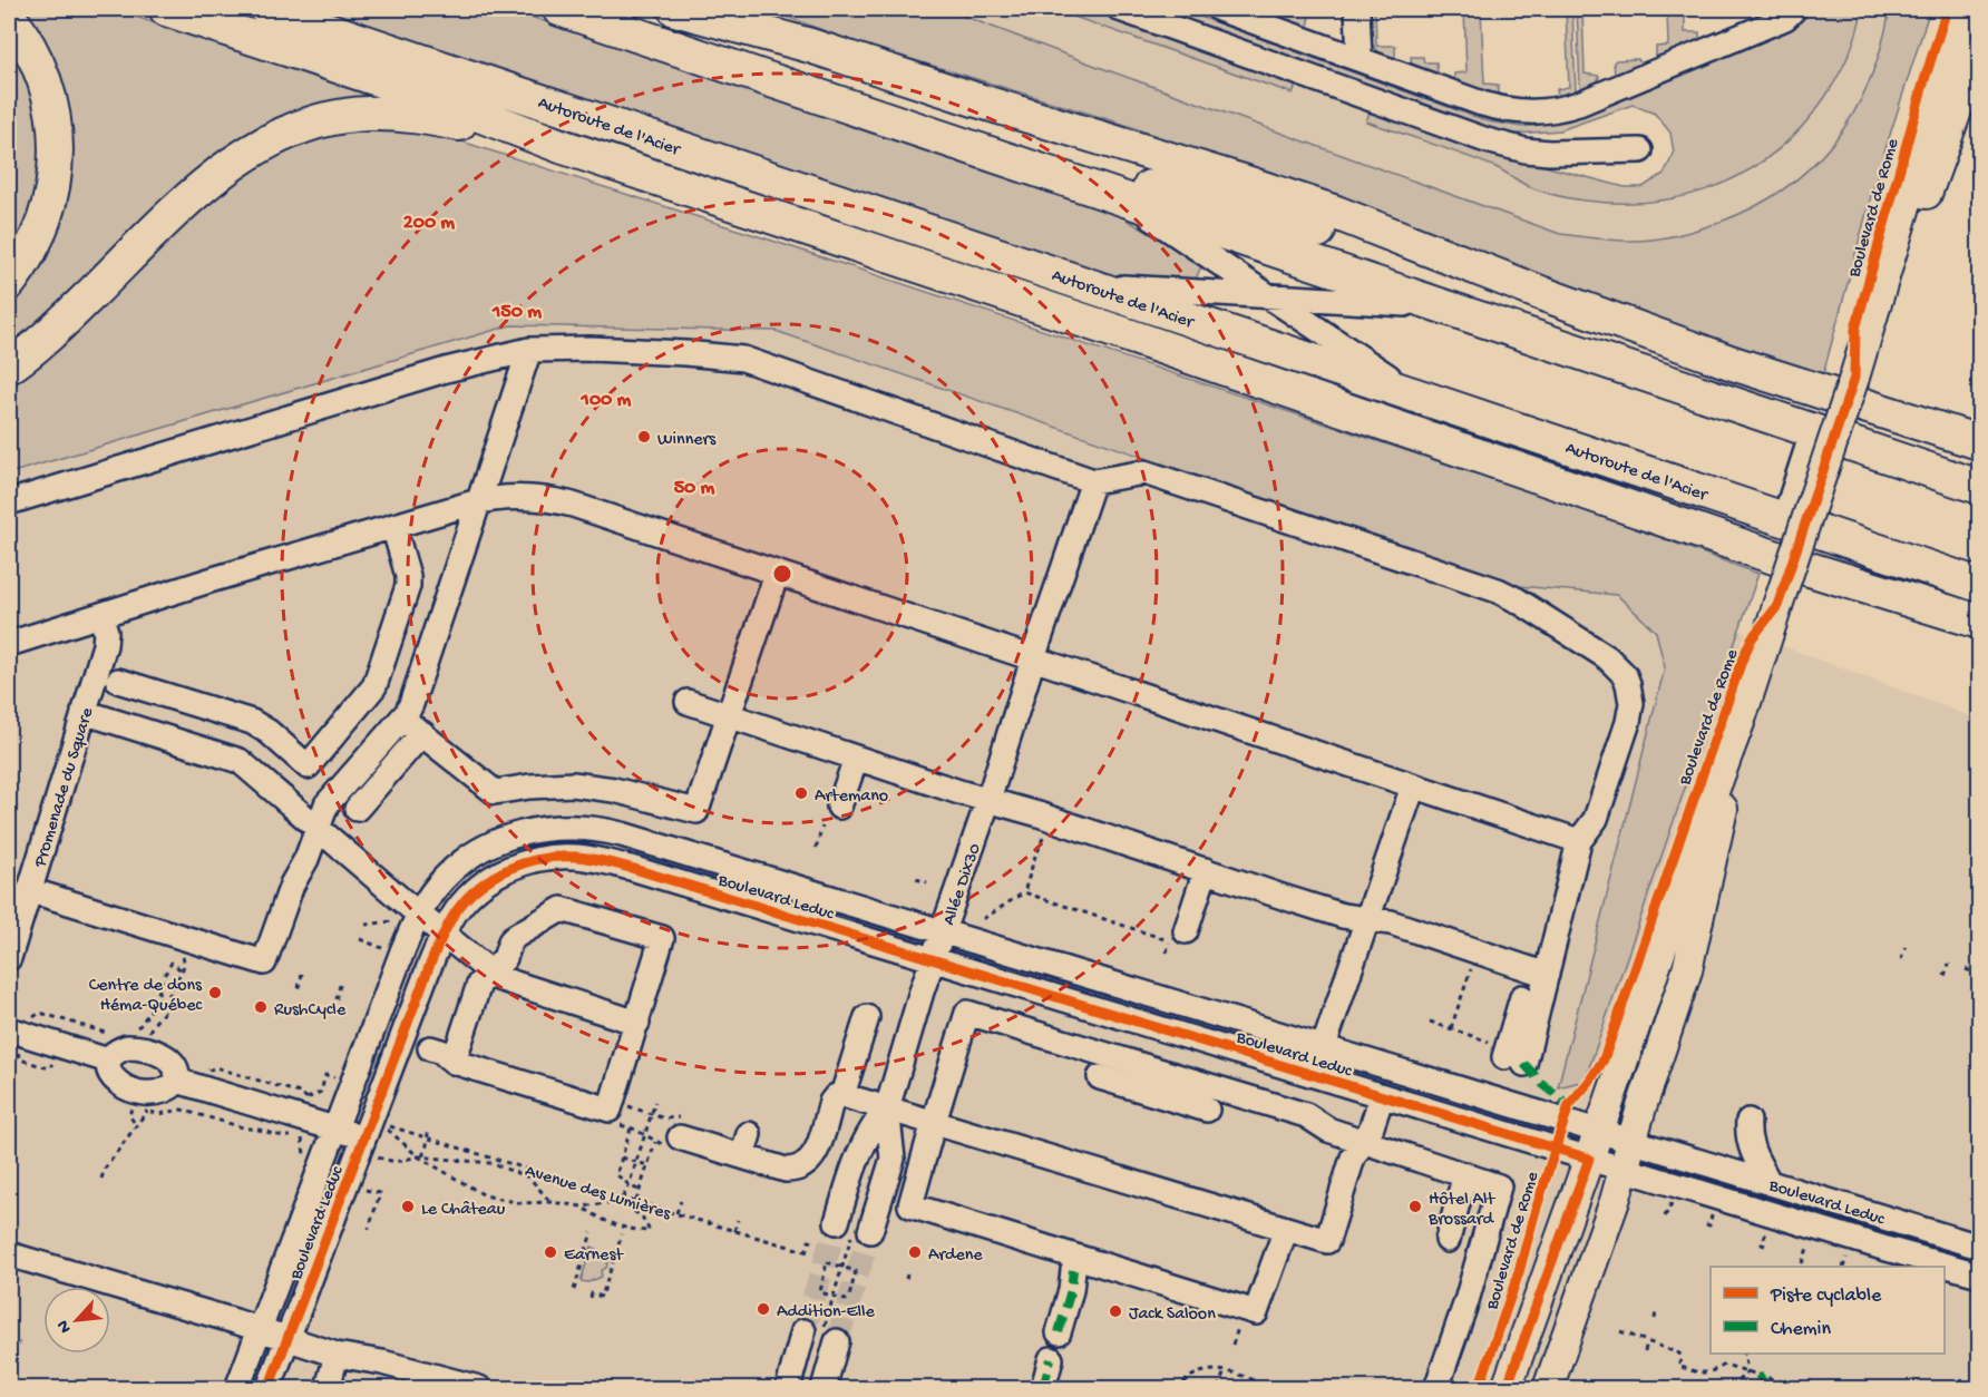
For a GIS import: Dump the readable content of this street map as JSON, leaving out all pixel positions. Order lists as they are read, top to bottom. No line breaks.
{"streets":{"highway":["Autoroute de l'Acier"],"main road":["Boulevard de Rome"],"street":["Promenade du Square","Allée Dix30","Boulevard Leduc"],"path":["Avenue des Lumières"]},"crossings":[["Boulevard de Rome","Boulevard Leduc"],["Allée Dix30","Boulevard Leduc"]],"places":["Winners","Artemano","Centre de dons Héma-Québec","RushCycle","Le Château","Hôtel Alt Brossard","Earnest","Ardene","Addition-Elle","Jack Saloon"],"legend":["Piste cyclable","Chemin"],"north":"bottom left","rings":["200 m","150 m","100 m","50 m"]}
